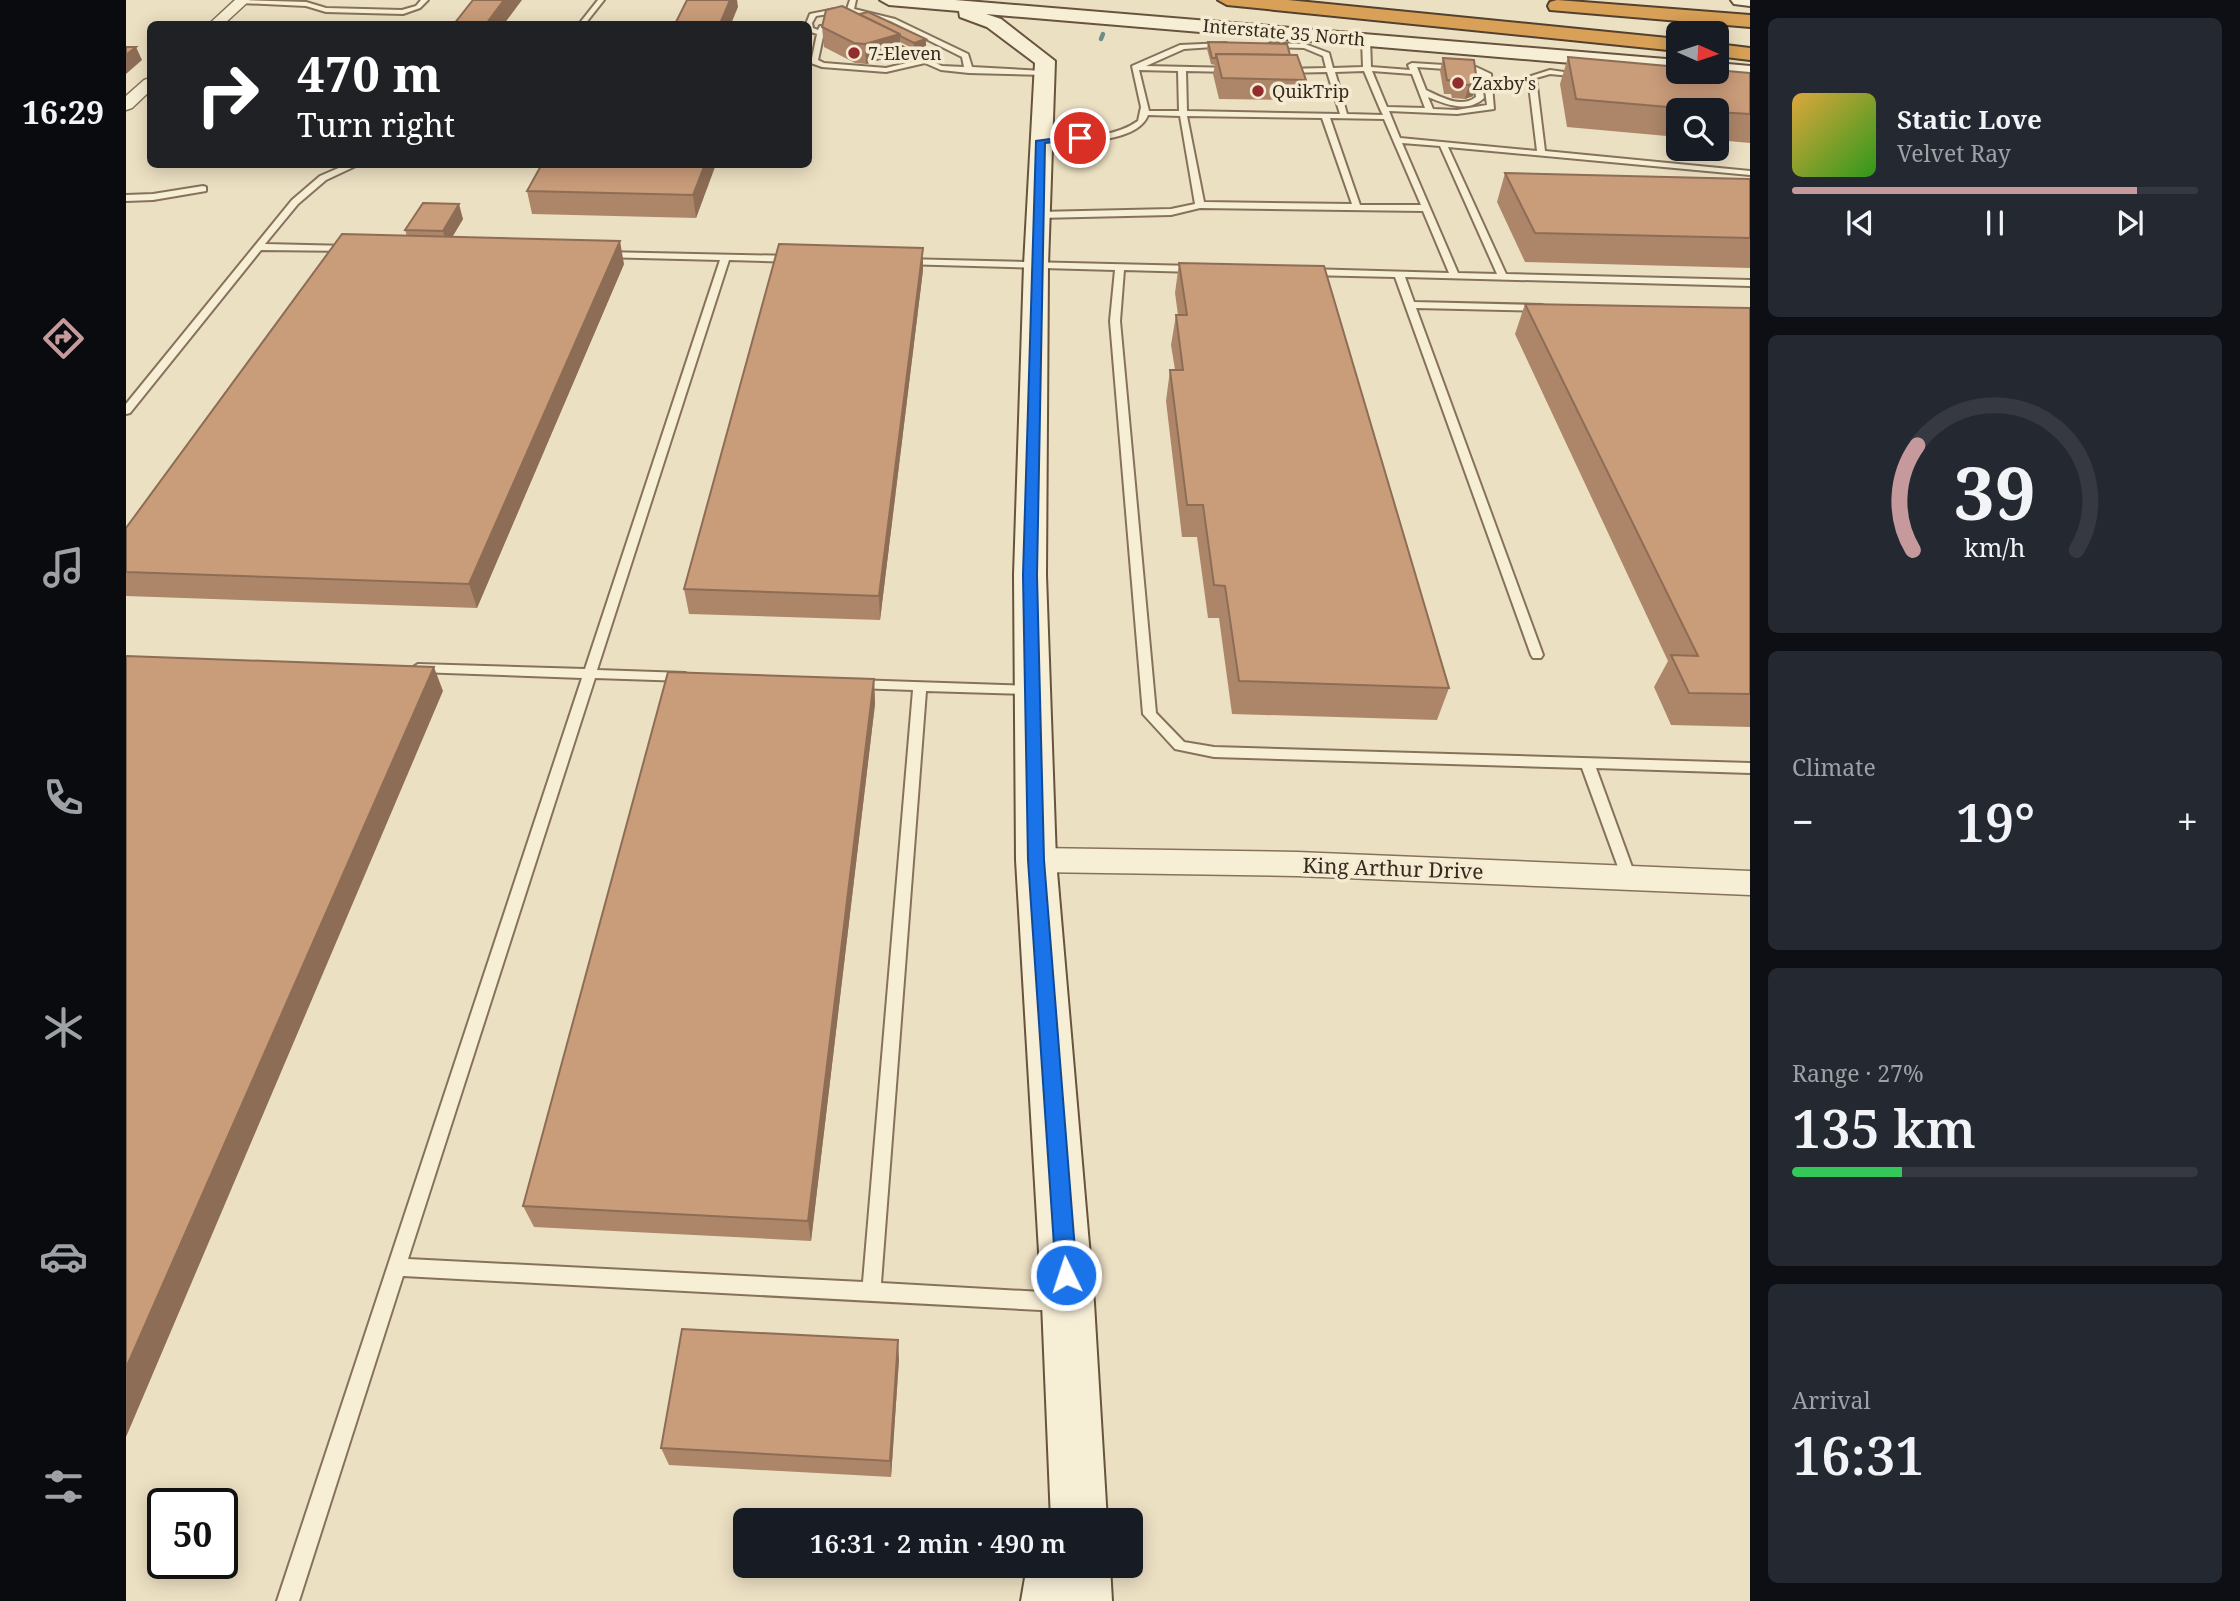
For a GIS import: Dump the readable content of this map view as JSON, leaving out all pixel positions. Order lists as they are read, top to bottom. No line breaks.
{"streets":{"main road":["Interstate 35 North"],"street":["King Arthur Drive"]},"places":["7-Eleven","Zaxby's","QuikTrip"],"north":"right","page":{"tabs":"16:29","turn":["470 m","Turn right"],"song":["Static Love","Velvet Ray"],"tile":["Climate",["Range · 27%","135 km"],["Arrival","16:31"]],"heat":["−","19°","+"],"limit":"50","trip":"16:31 · 2 min · 490 m","gauge":["39","km/h"]}}
